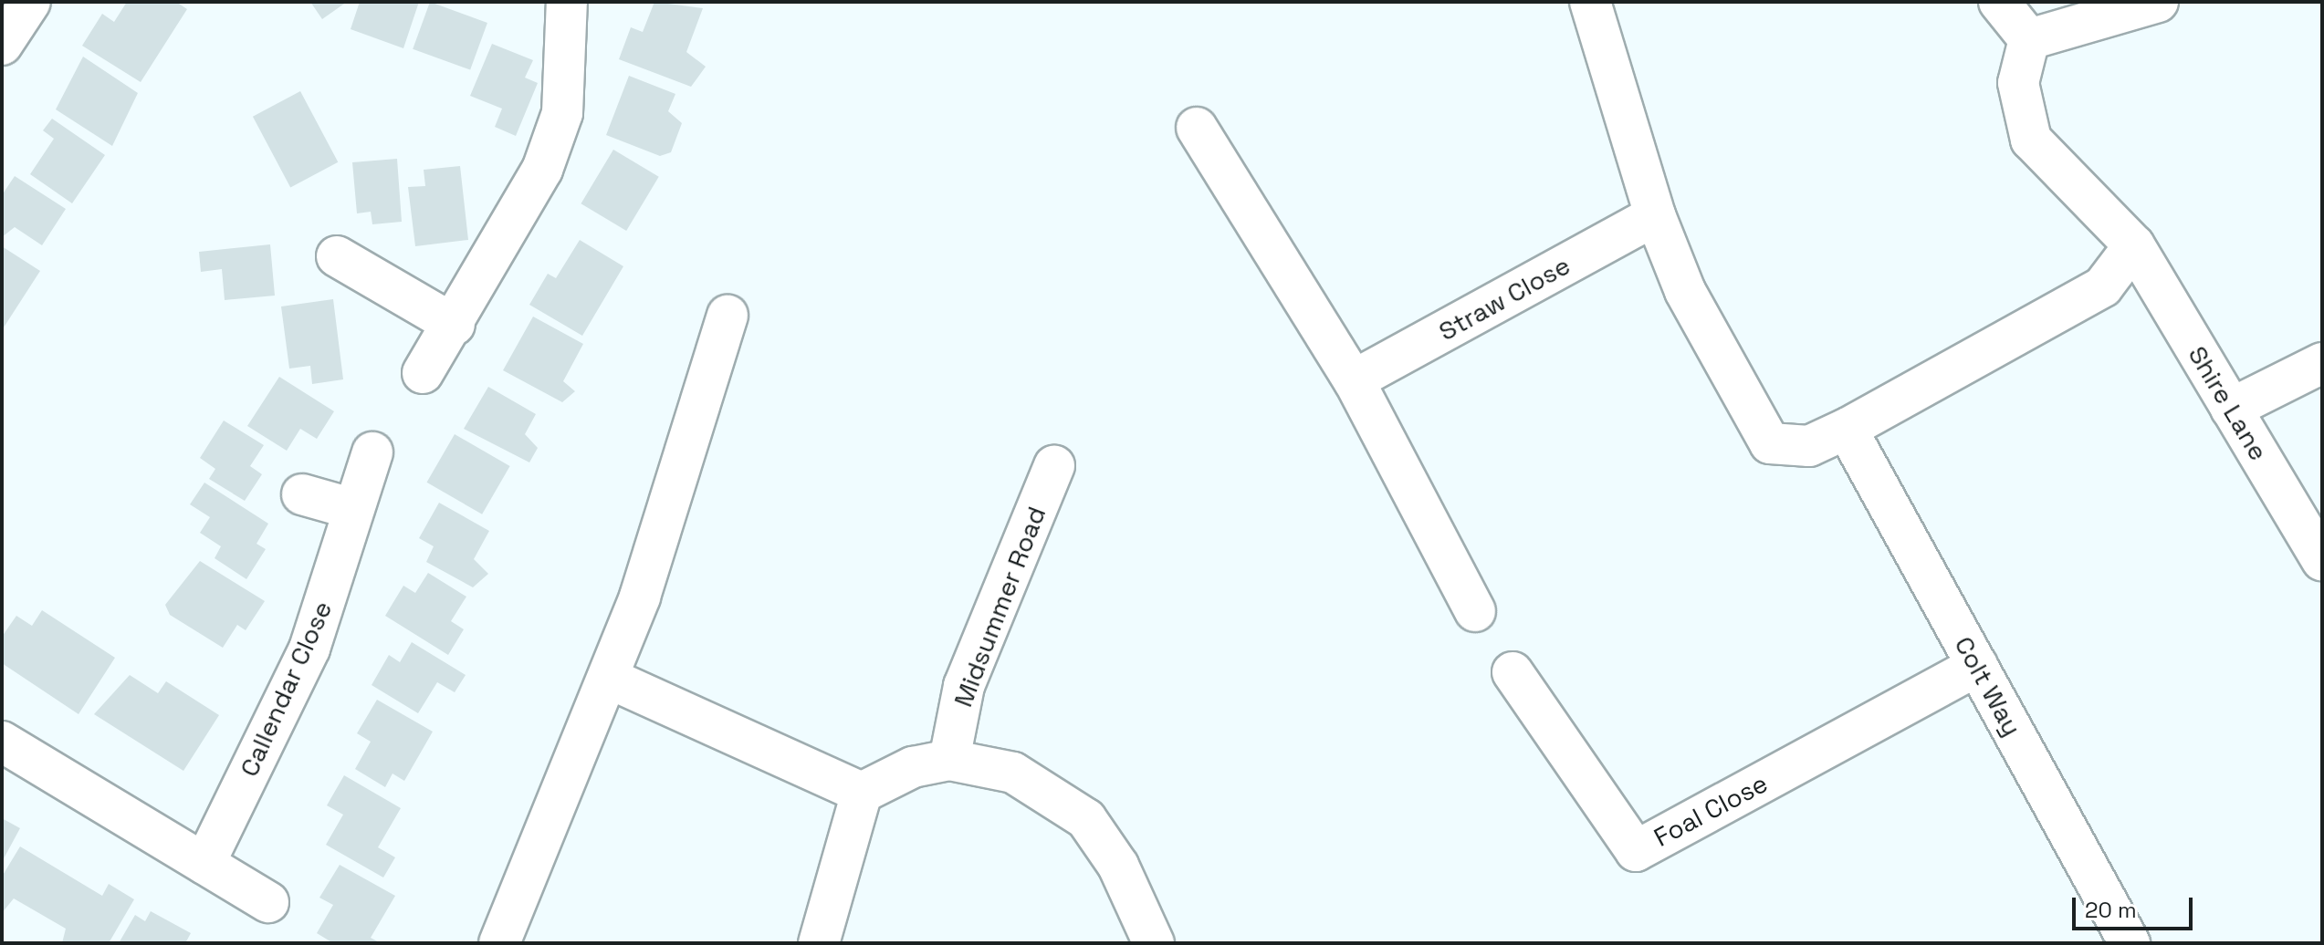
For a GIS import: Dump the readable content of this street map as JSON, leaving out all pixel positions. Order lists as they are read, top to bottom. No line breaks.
{"streets":{"street":["Straw Close","Shire Lane","Midsummer Road","Colt Way","Callendar Close","Foal Close"]},"crossings":[["Colt Way","Foal Close"]],"scale_bar":"20 m"}
